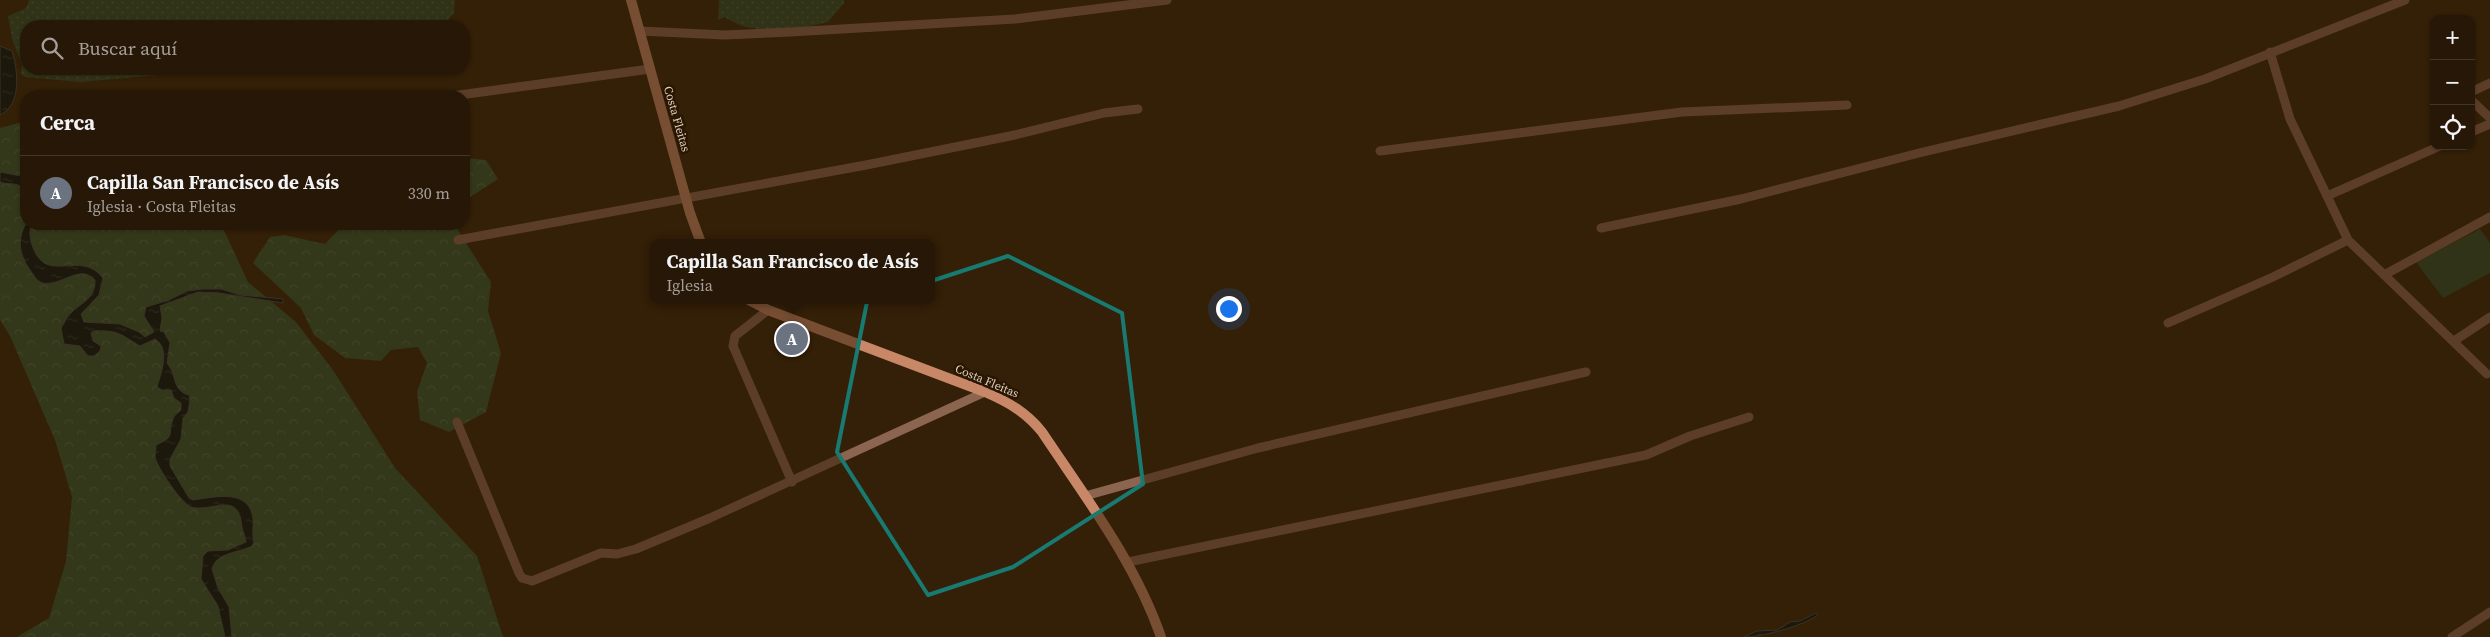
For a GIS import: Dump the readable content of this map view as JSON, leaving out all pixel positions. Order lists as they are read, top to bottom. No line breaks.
{"streets":{"main road":["Costa Fleitas"]},"page":{"map_buttons":["+","−"],"search":"Buscar aquí","heading":"Cerca","list":[{"mark":"A","name":"Capilla San Francisco de Asís","note":"Iglesia · Costa Fleitas","value":"330 m"}],"popup":["Capilla San Francisco de Asís","Iglesia"],"pins":"A"}}
